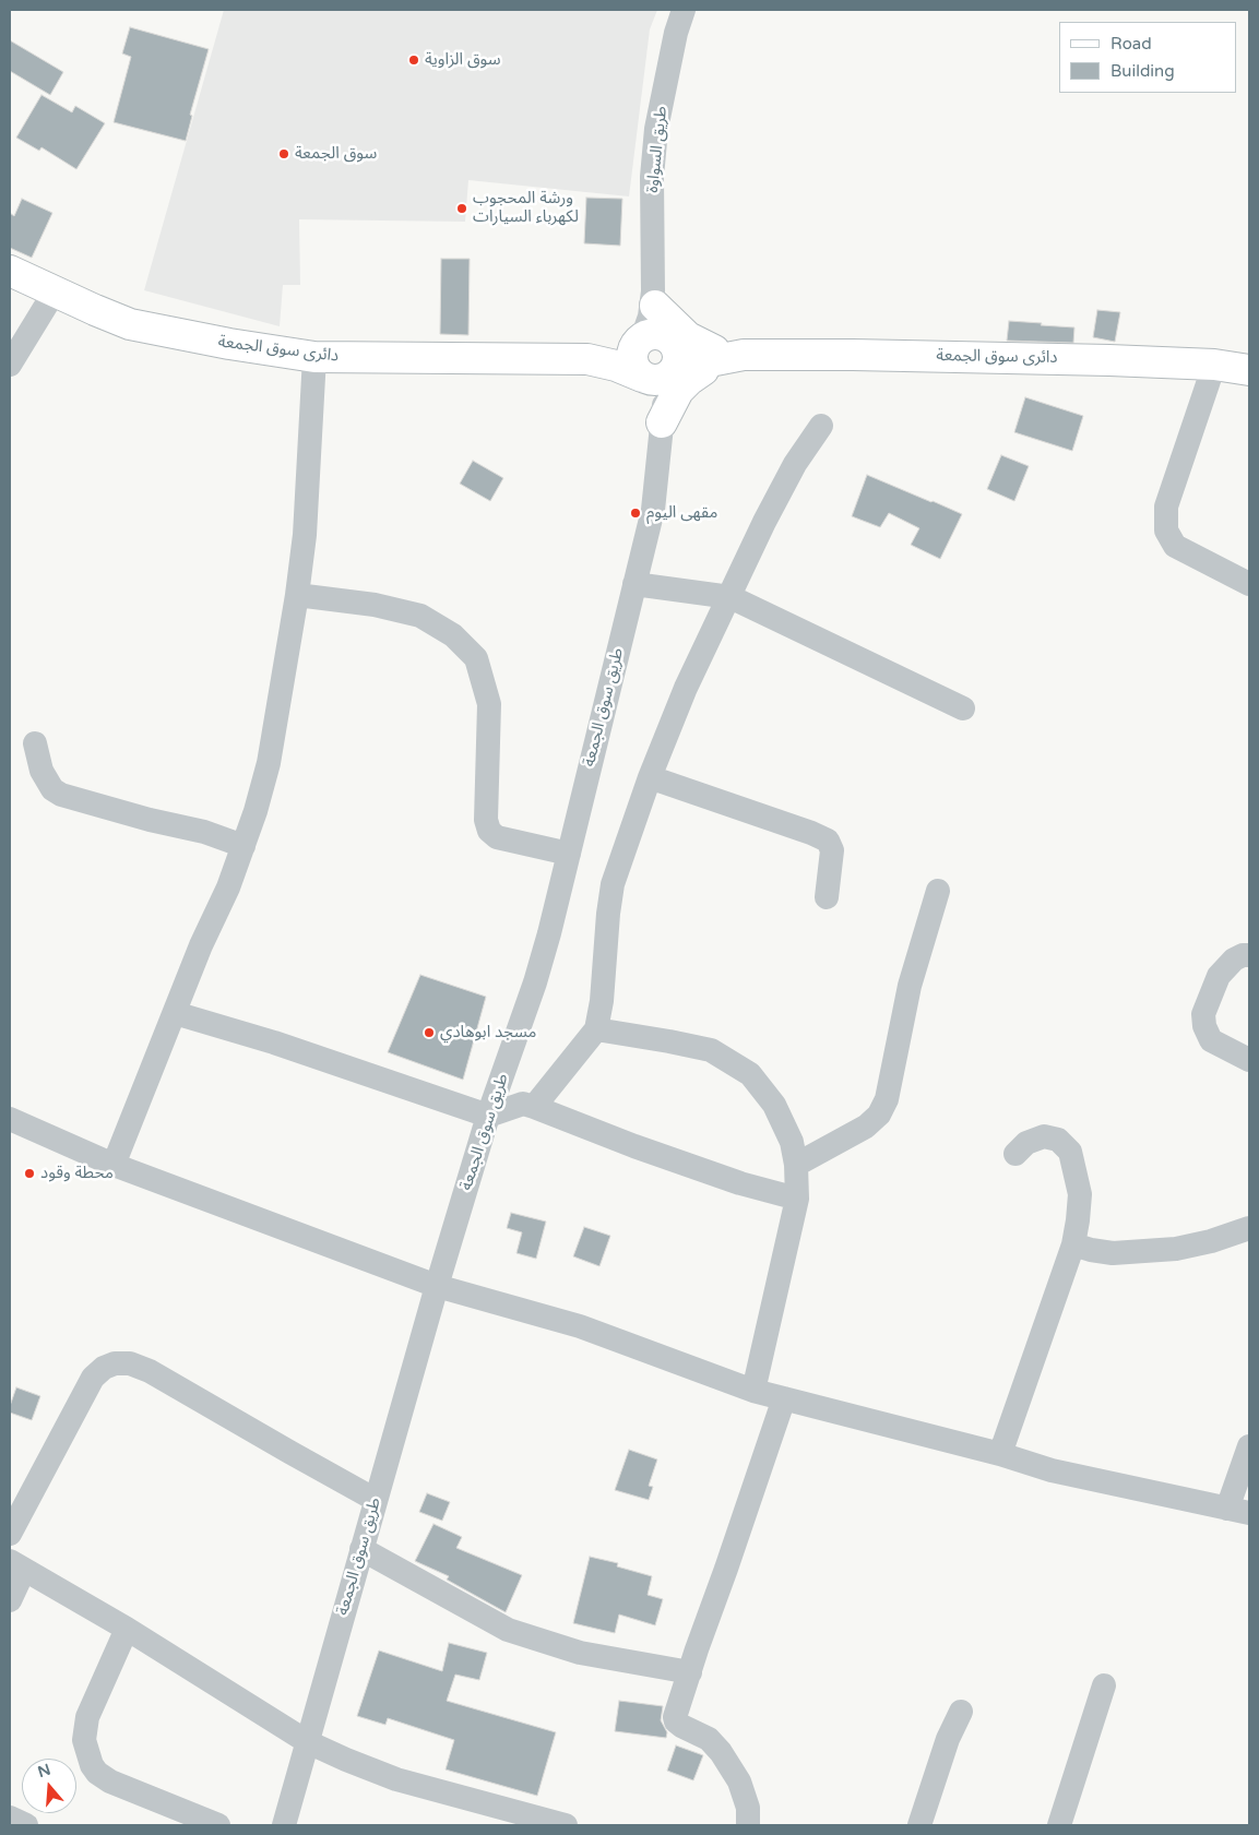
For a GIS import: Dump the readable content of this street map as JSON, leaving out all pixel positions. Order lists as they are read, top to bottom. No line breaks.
{"streets":{"main road":["دائرى سوق الجمعة"],"street":["طريق السواوة","طريق سوق الجمعة"]},"crossings":[["طريق السواوة","دائرى سوق الجمعة"],["طريق السواوة","طريق سوق الجمعة"],["دائرى سوق الجمعة","طريق سوق الجمعة"]],"places":["سوق الزاوية","سوق الجمعة","ورشة المحجوب لكهرباء السيارات","مقهى اليوم","مسجد ابوهادي","محطة وقود"],"legend":["Road","Building"],"north":"top"}
